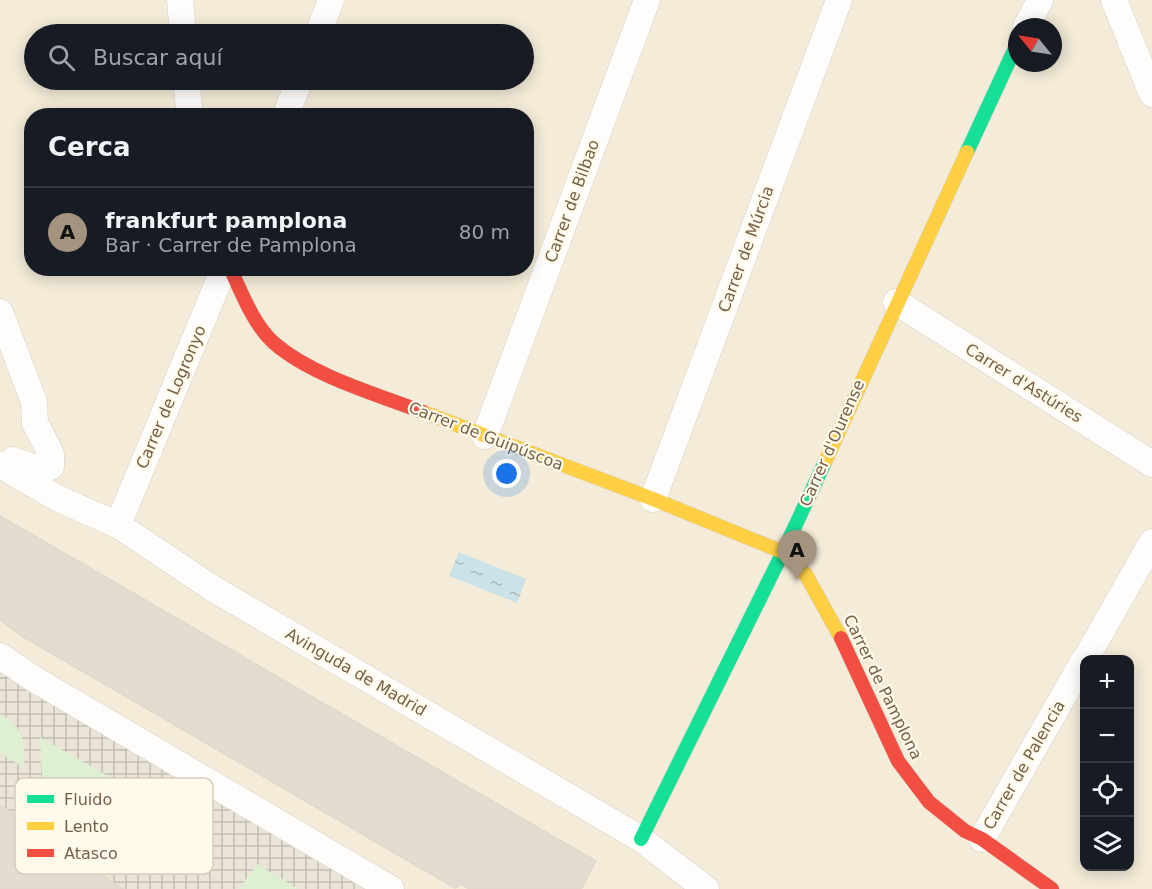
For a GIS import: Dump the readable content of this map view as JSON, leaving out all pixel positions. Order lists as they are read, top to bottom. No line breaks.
{"streets":{"street":["Carrer de Bilbao","Carrer de Múrcia","Carrer d'Astúries","Carrer de Logronyo","Carrer de Guipúscoa","Carrer d'Ourense","Avinguda de Madrid","Carrer de Pamplona","Carrer de Palencia"]},"crossings":[["Carrer de Bilbao","Carrer de Guipúscoa"],["Carrer de Múrcia","Carrer de Guipúscoa"],["Carrer d'Astúries","Carrer d'Ourense"],["Carrer de Logronyo","Avinguda de Madrid"],["Carrer de Guipúscoa","Carrer d'Ourense"],["Carrer de Guipúscoa","Carrer de Pamplona"],["Carrer d'Ourense","Avinguda de Madrid"],["Carrer d'Ourense","Carrer de Pamplona"],["Carrer de Pamplona","Carrer de Palencia"]],"legend":["Fluido","Lento","Atasco"],"north":"top left","page":{"search":"Buscar aquí","heading":"Cerca","list":[{"mark":"A","name":"frankfurt pamplona","note":"Bar · Carrer de Pamplona","value":"80 m"}],"pins":"A","map_buttons":["+","−"]}}
